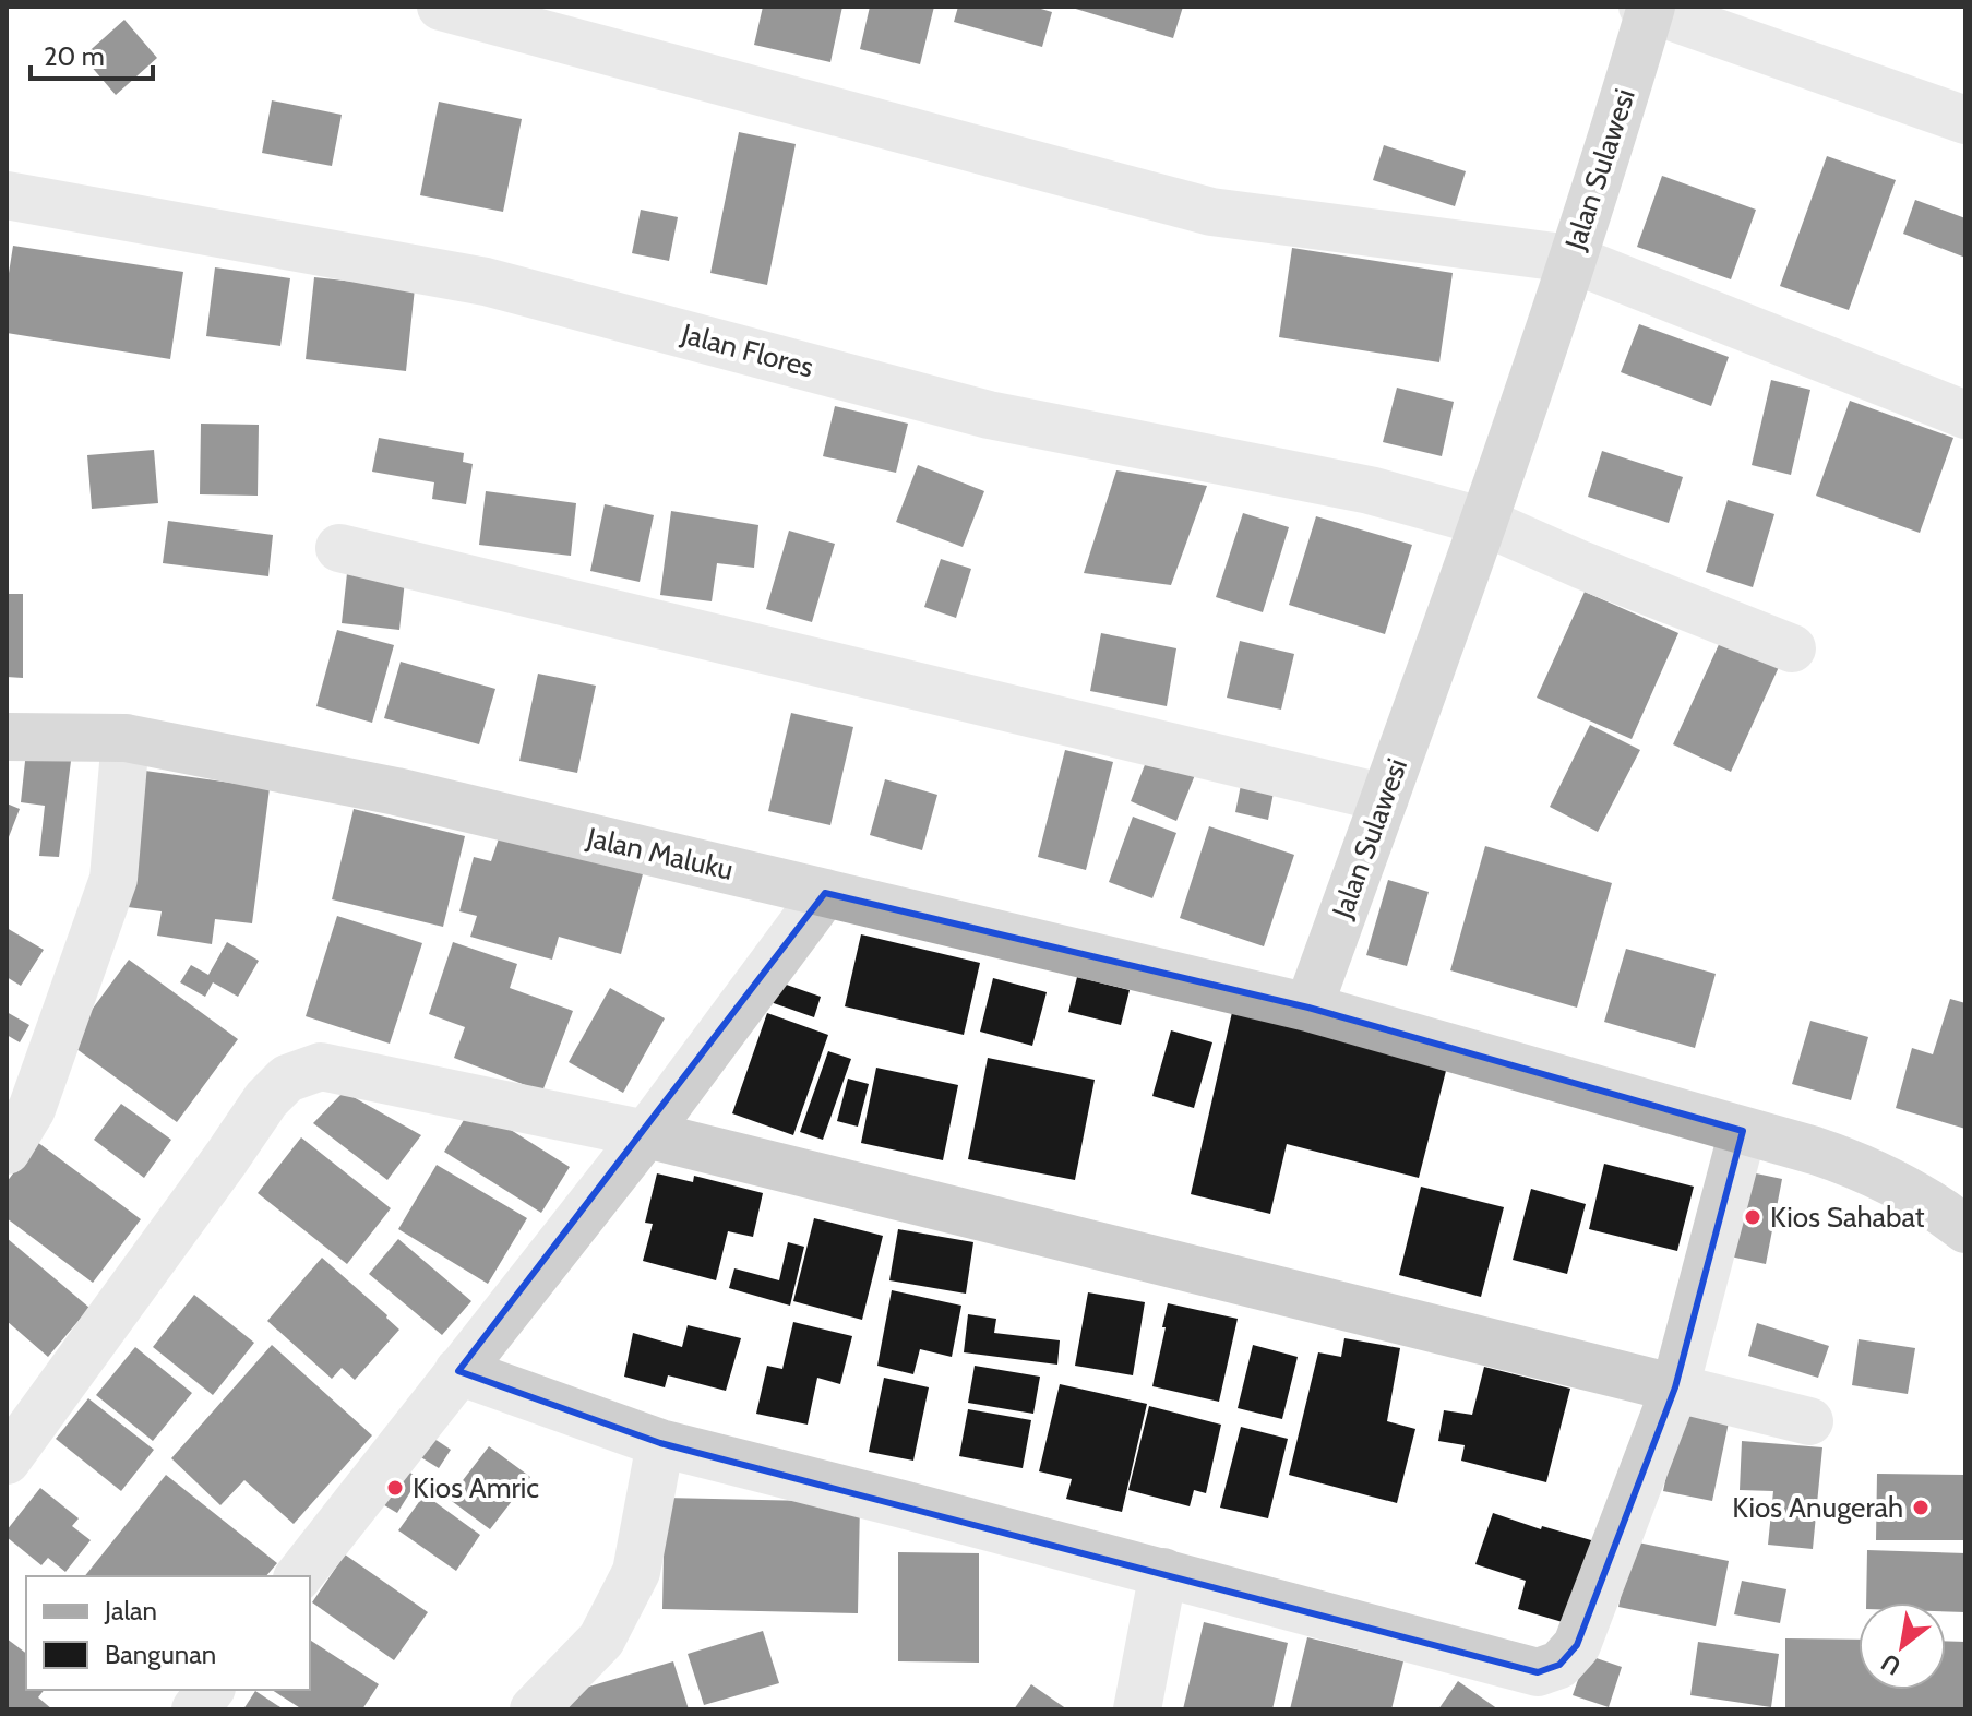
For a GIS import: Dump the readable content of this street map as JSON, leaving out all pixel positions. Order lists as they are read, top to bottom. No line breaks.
{"streets":{"main road":["Jalan Sulawesi","Jalan Maluku"],"street":["Jalan Flores"]},"crossings":[["Jalan Sulawesi","Jalan Flores"],["Jalan Sulawesi","Jalan Maluku"]],"places":["Kios Sahabat","Kios Amric","Kios Anugerah"],"legend":["Jalan","Bangunan"],"scale_bar":"20 m","north":"bottom left"}
